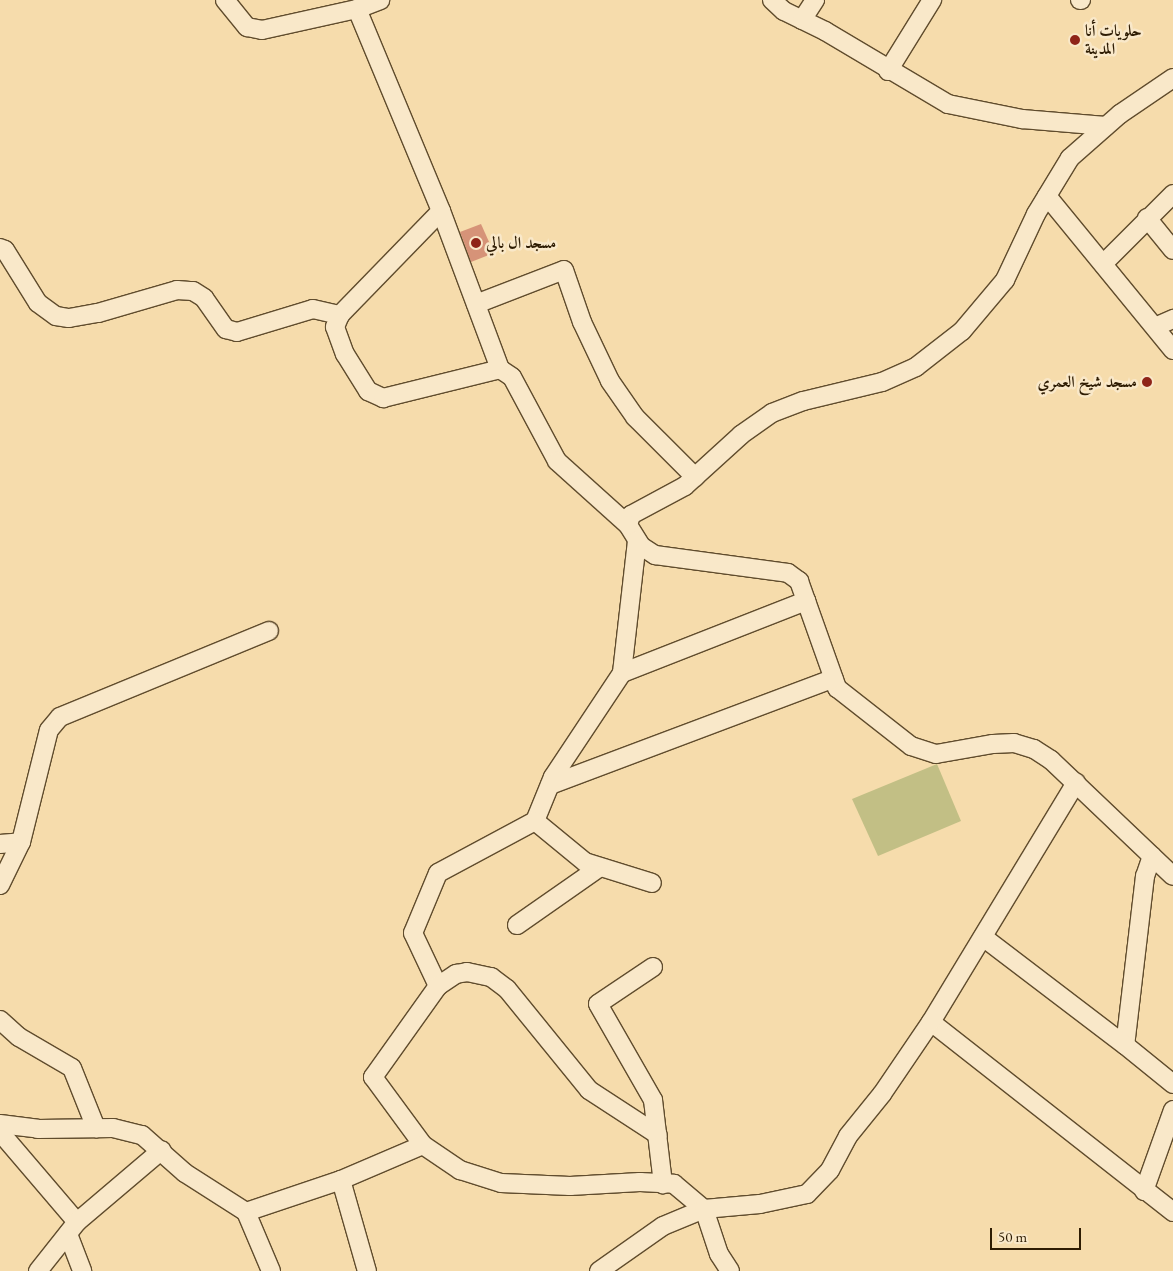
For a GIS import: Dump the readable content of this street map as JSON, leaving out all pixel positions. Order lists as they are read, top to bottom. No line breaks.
{"places":["حلويات أنا المدينة","مسجد ال بالي","مسجد شيخ العمري"],"scale_bar":"50 m"}
